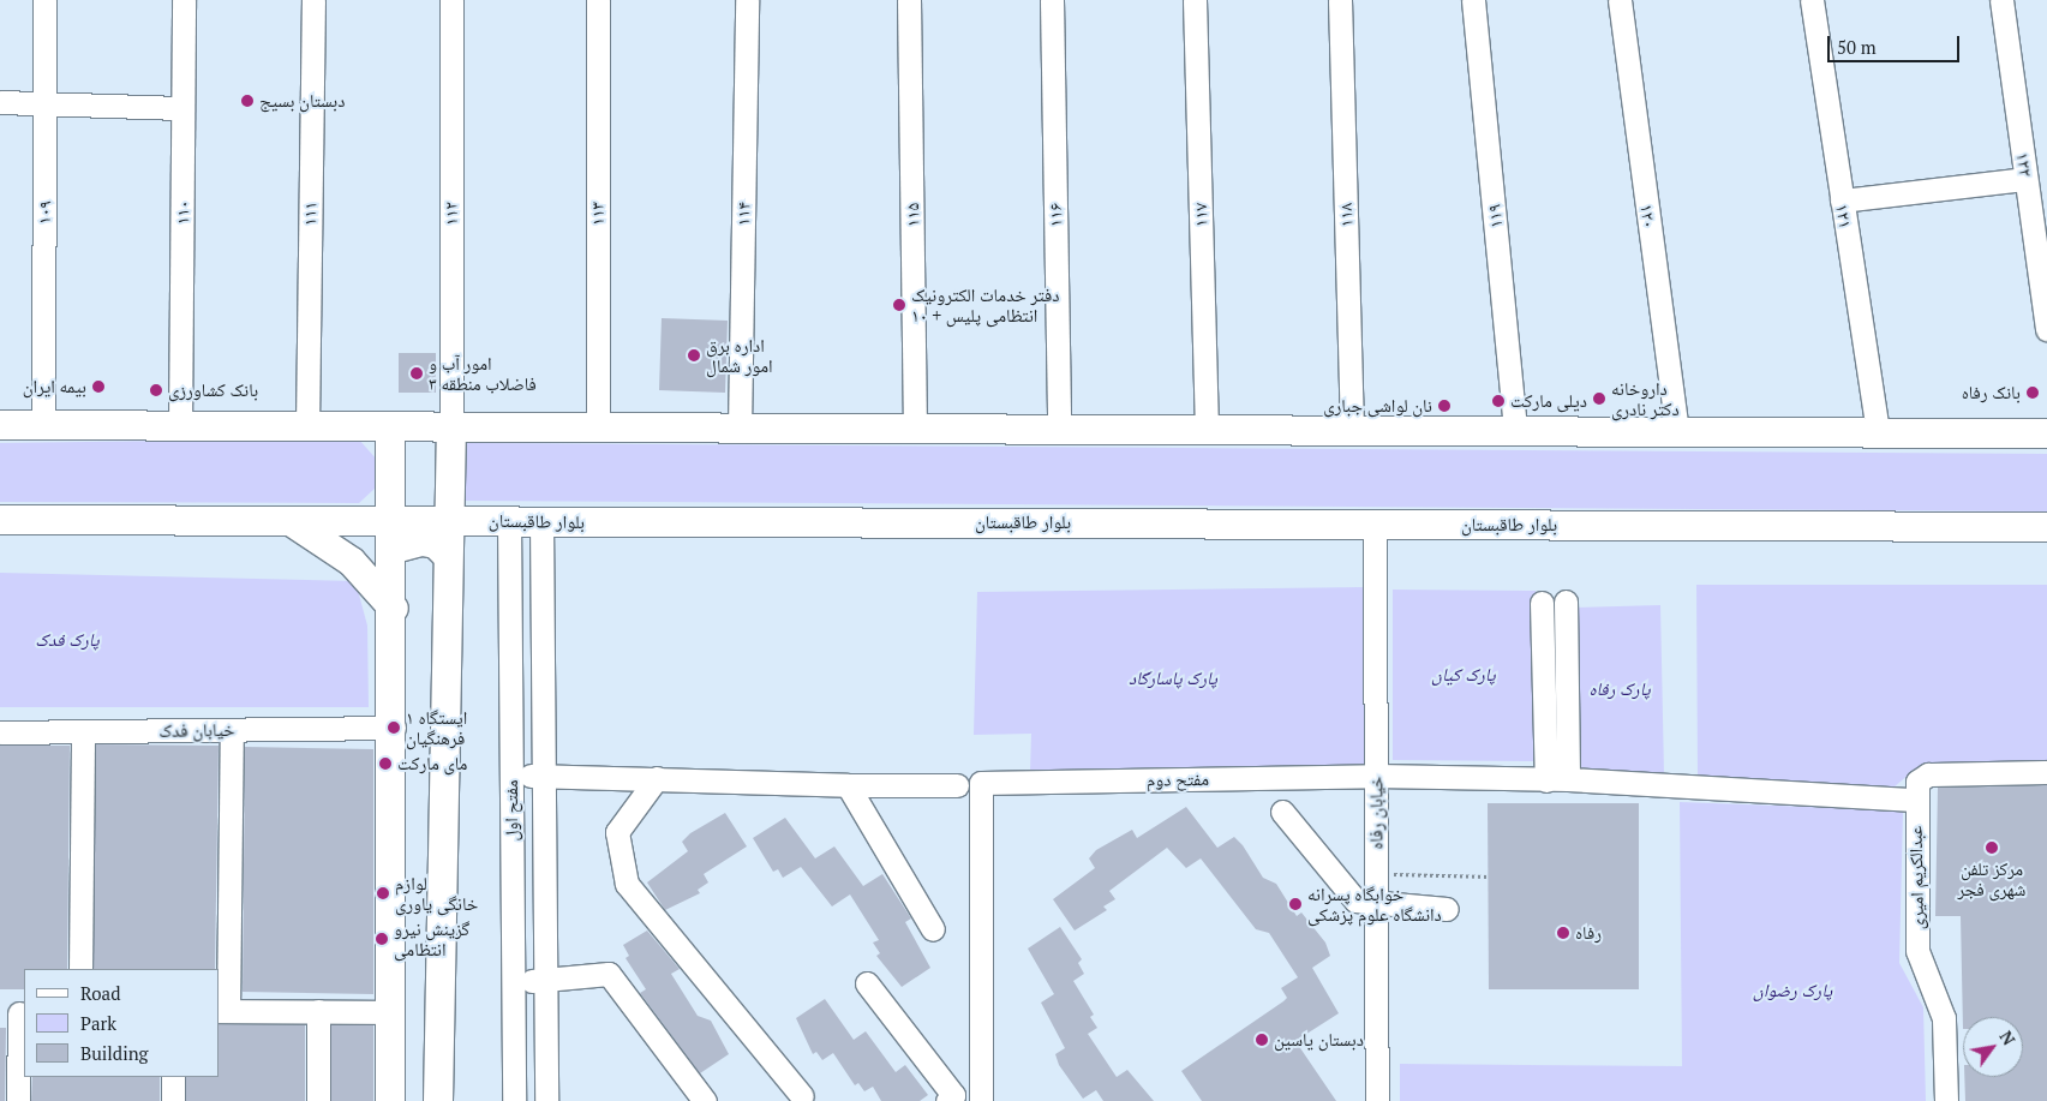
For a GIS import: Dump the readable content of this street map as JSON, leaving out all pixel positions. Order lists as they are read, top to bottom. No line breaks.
{"streets":{"main road":["بلوار طاقبستان"],"street":["۱۲۲","۱۰۹","۱۱۰","۱۱۱","۱۱۲","۱۱۳","۱۱۴","۱۱۵","۱۱۶","۱۱۷","۱۱۸","۱۱۹","۱۲۰","۱۲۱","خیابان فدک","مفتح دوم","مفتح اول","خیابان رفاه","عبدالکریم امیری"]},"crossings":[["بلوار طاقبستان","مفتح اول"],["بلوار طاقبستان","خیابان رفاه"],["مفتح دوم","خیابان رفاه"],["مفتح دوم","عبدالکریم امیری"]],"parks":["پارک فدک","پارک کیان","پارک پاسارگاد","پارک رفاه","پارک رضوان"],"places":["دبستان بسیج","دفتر خدمات الکترونیک انتظامی پلیس + ۱۰","اداره برق امور شمال","امور آب و فاضلاب منطقه ۳","بیمه ایران","بانک کشاورزی","بانک رفاه","داروخانه دکتر نادری","دیلی مارکت","نان لواشی جباری","ایستگاه ۱ فرهنگیان","مای مارکت","مرکز تلفن شهری فجر","لوازم خانگی یاوری","خوابگاه پسرانه دانشگاه علوم پزشکی","رفاه","گزینش نیرو انتظامی","دبستان یاسین"],"legend":["Road","Park","Building"],"scale_bar":"50 m","north":"top right"}
